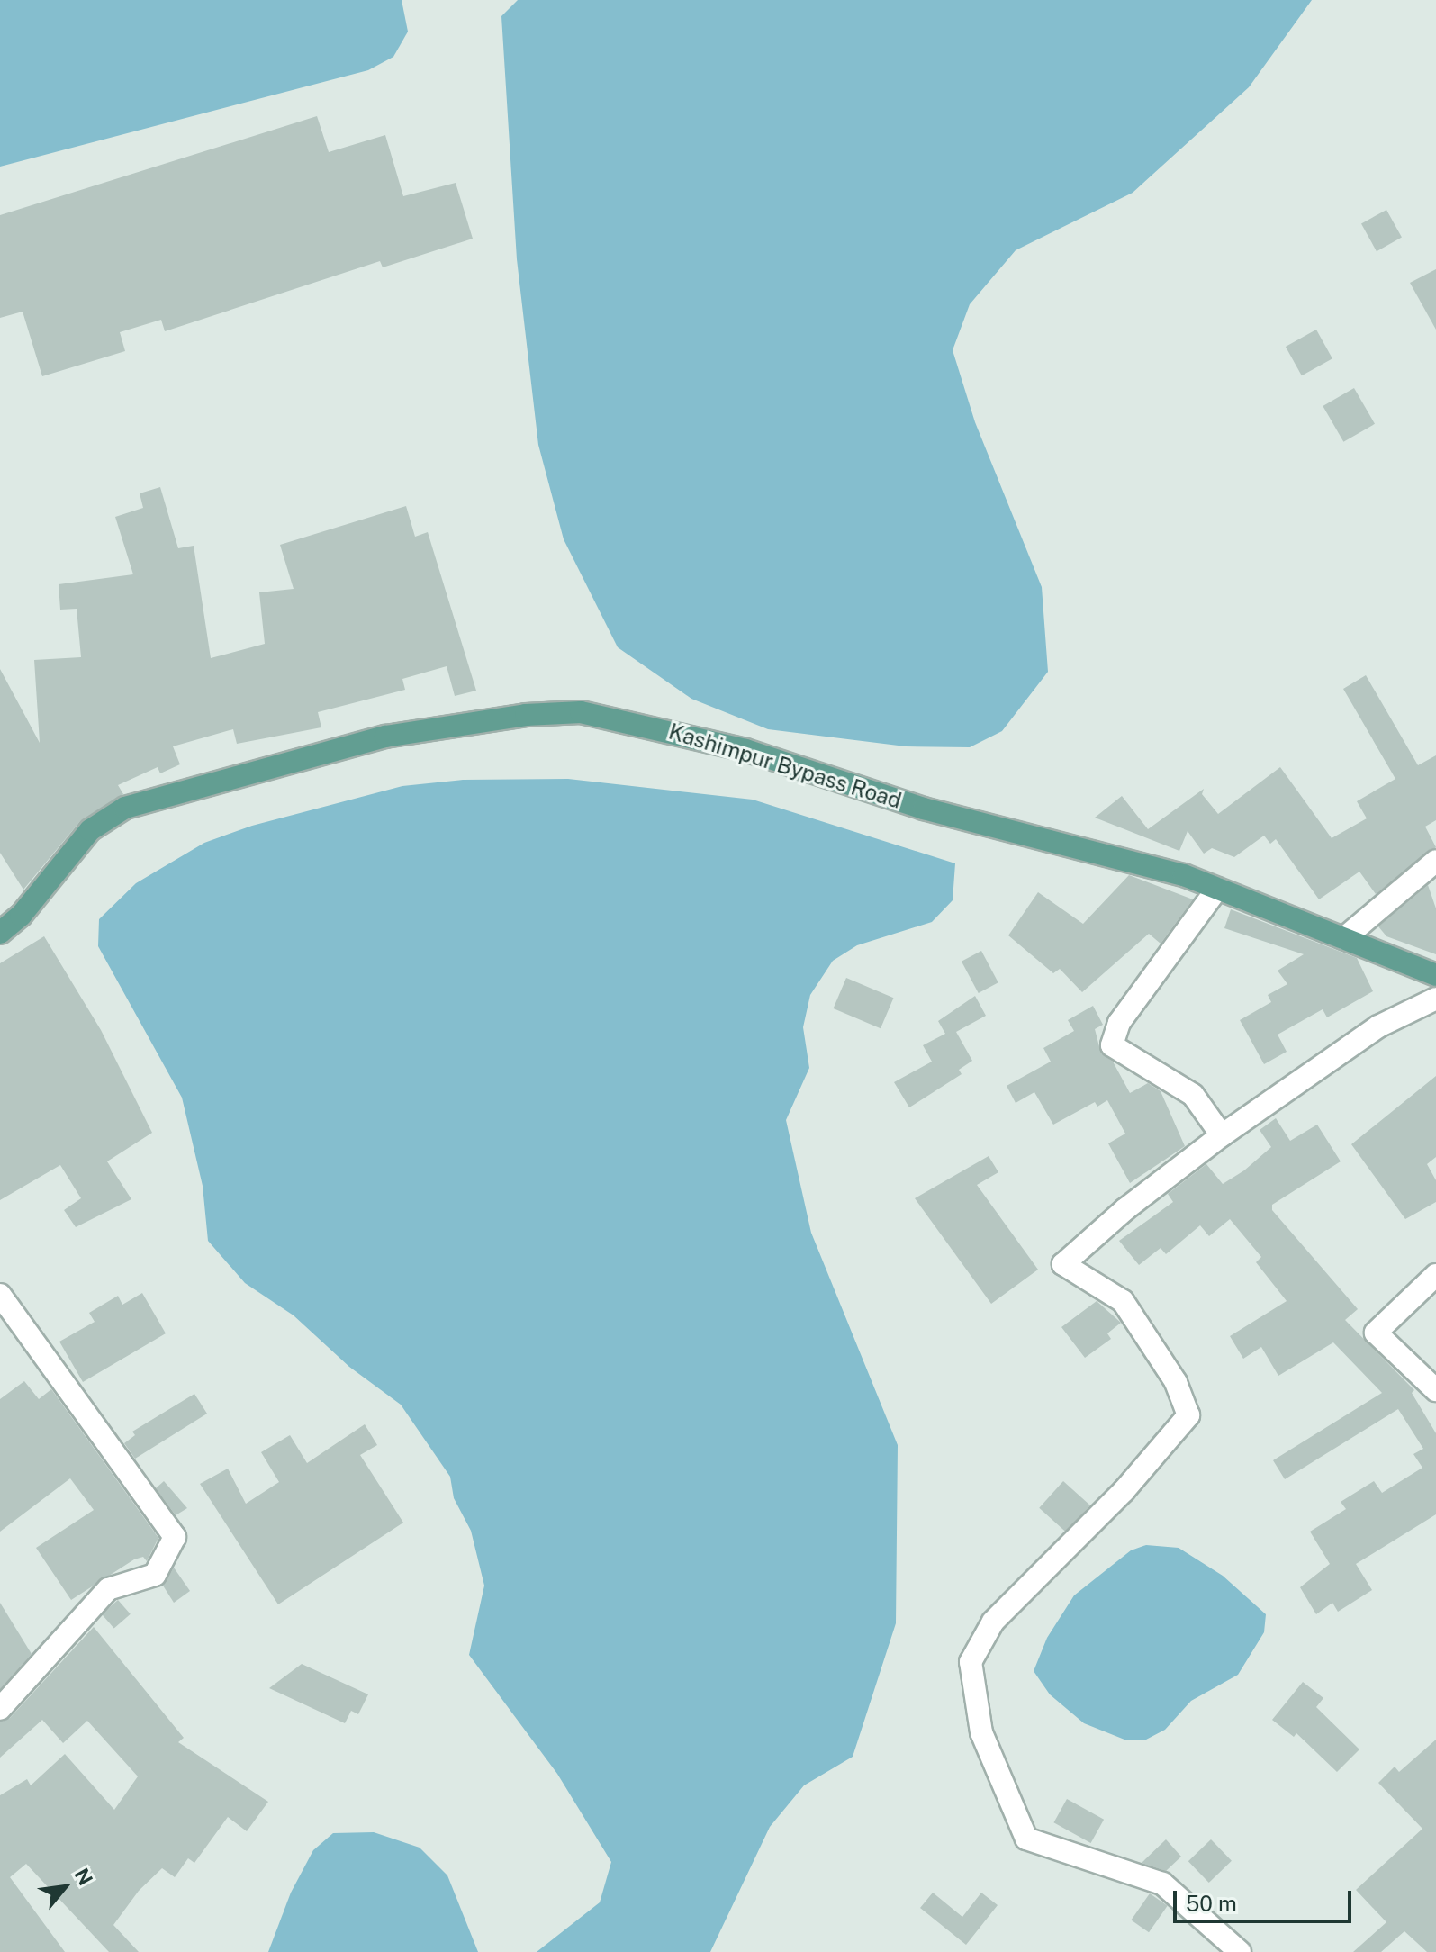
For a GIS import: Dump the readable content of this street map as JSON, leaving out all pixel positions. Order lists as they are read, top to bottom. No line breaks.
{"streets":{"main road":["Kashimpur Bypass Road"]},"scale_bar":"50 m","north":"top right"}
